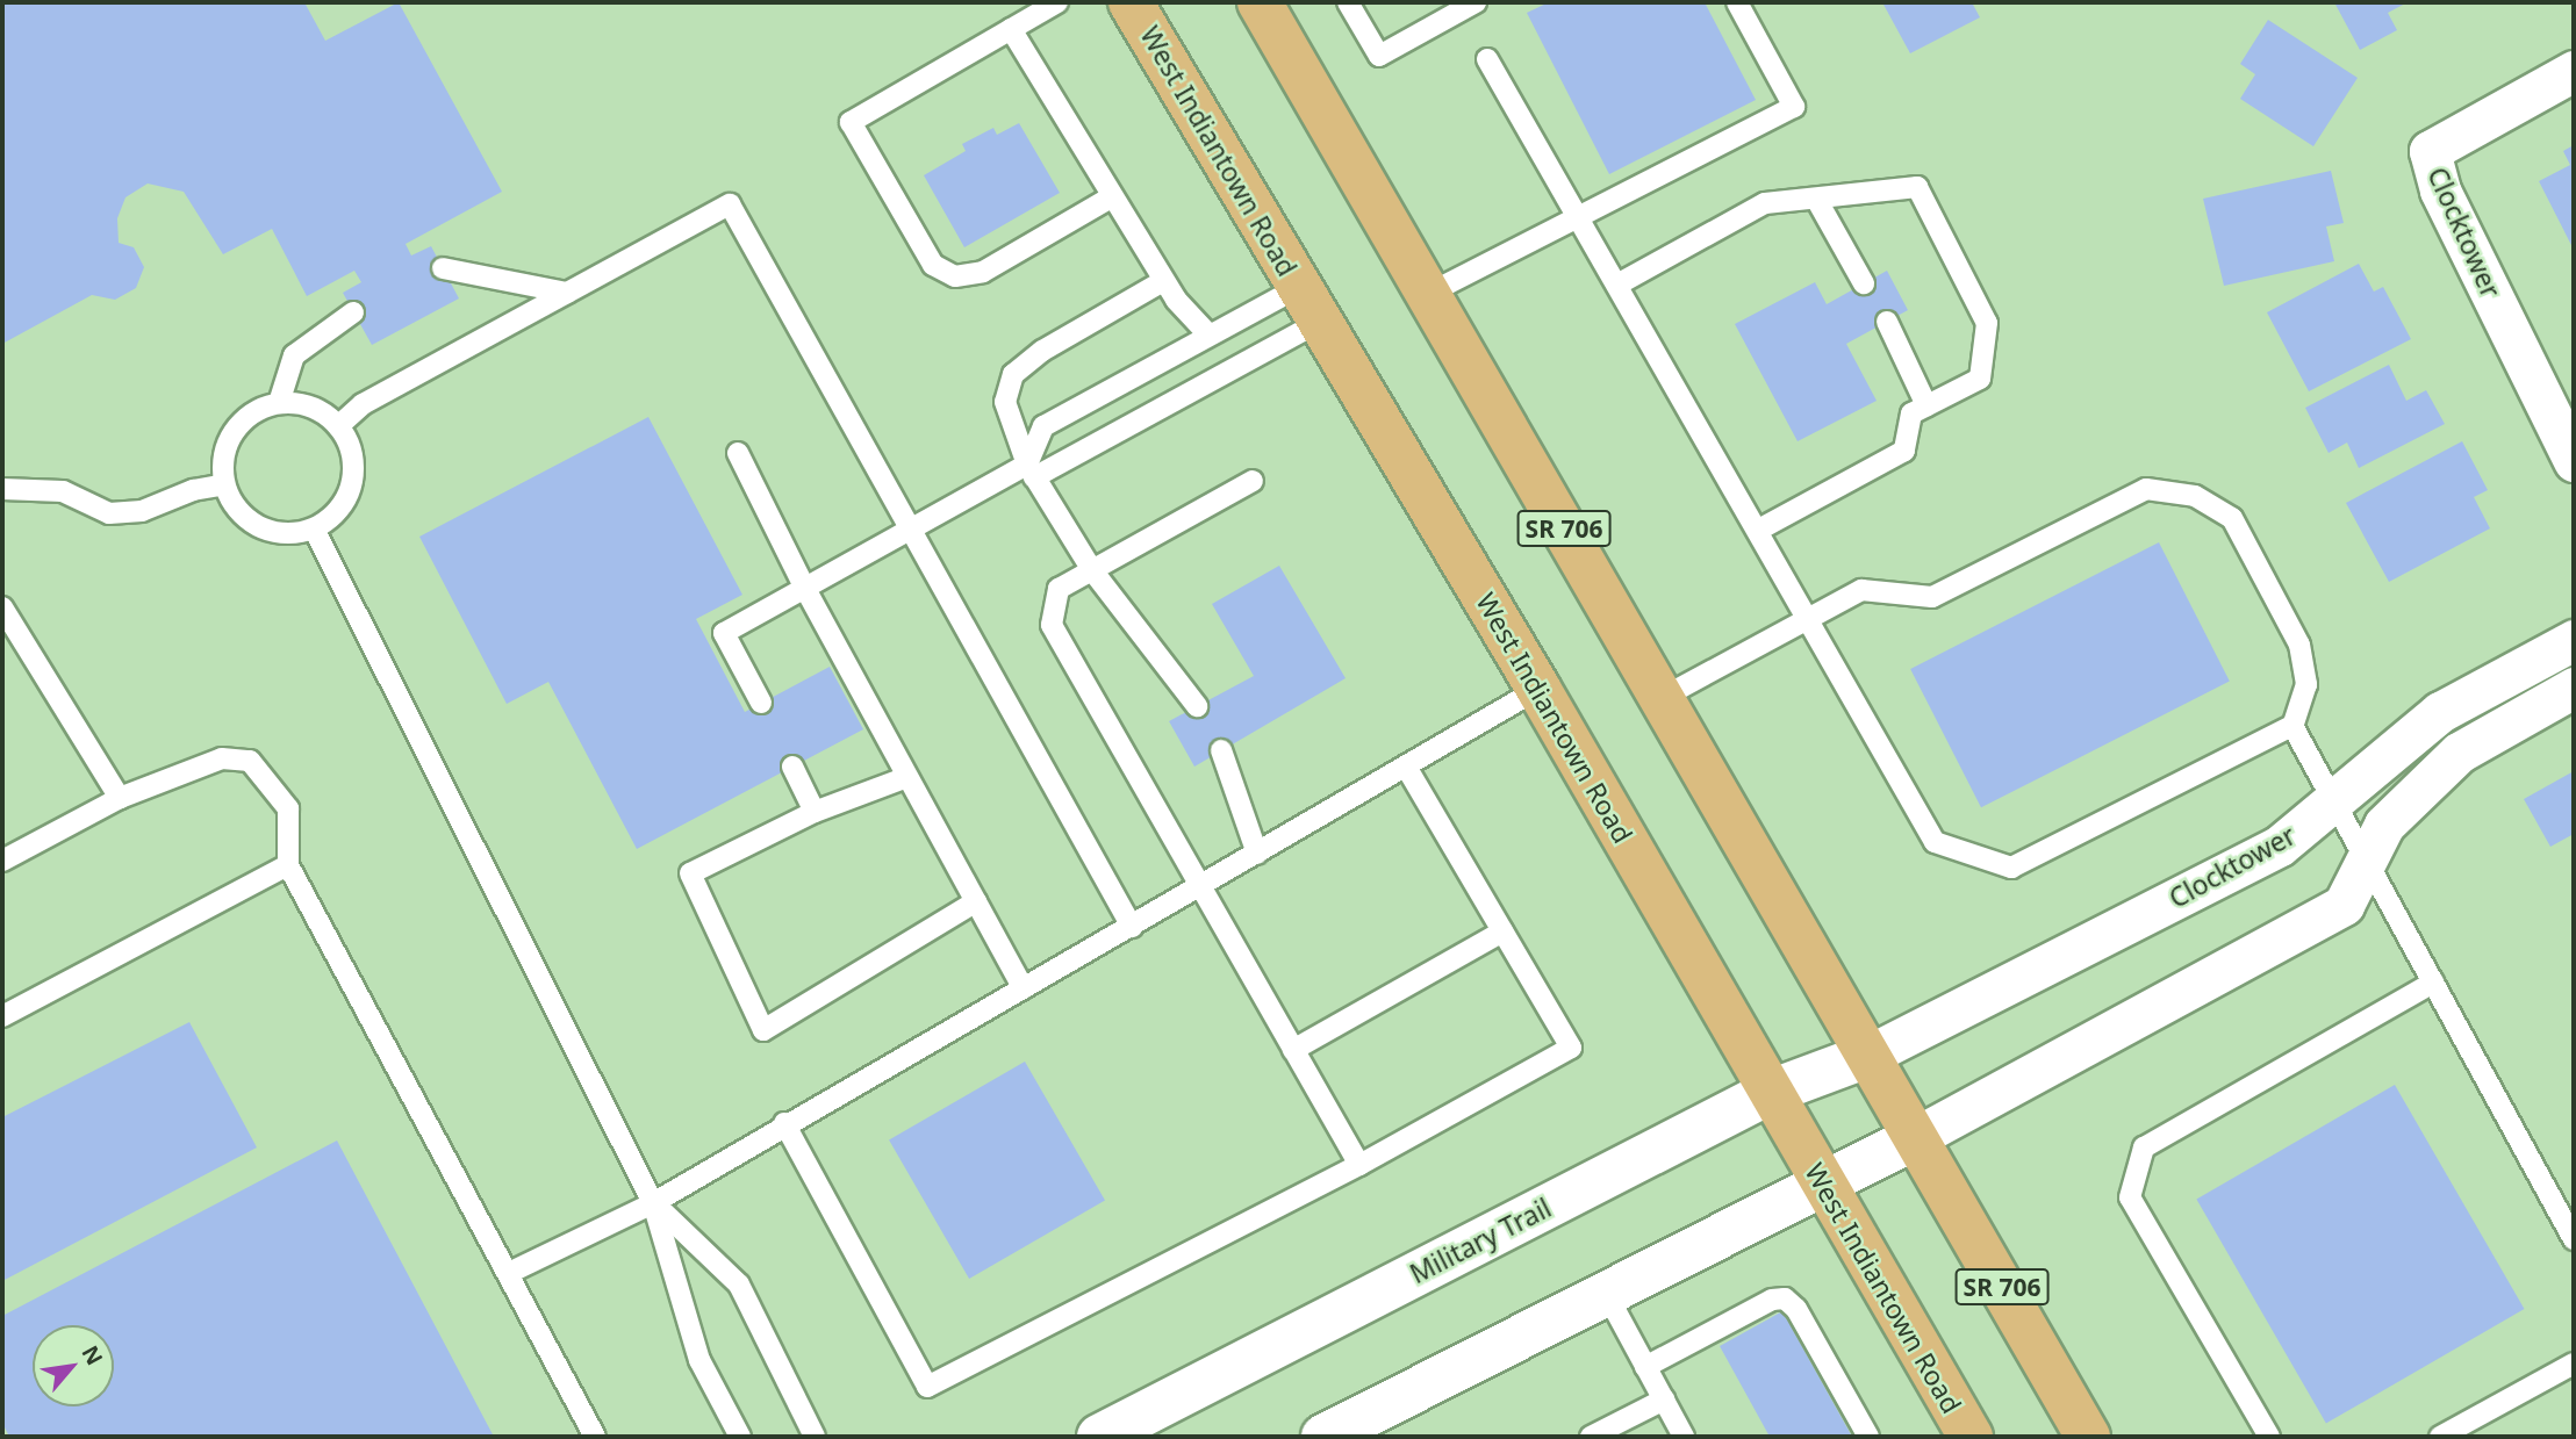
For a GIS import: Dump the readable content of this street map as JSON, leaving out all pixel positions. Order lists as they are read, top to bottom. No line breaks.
{"streets":{"main road":["West Indiantown Road","SR 706","Military Trail"],"street":["Clocktower"]},"crossings":[["West Indiantown Road","Military Trail"],["Clocktower","SR 706"],["Clocktower","Military Trail"],["SR 706","Military Trail"]],"north":"top right"}
